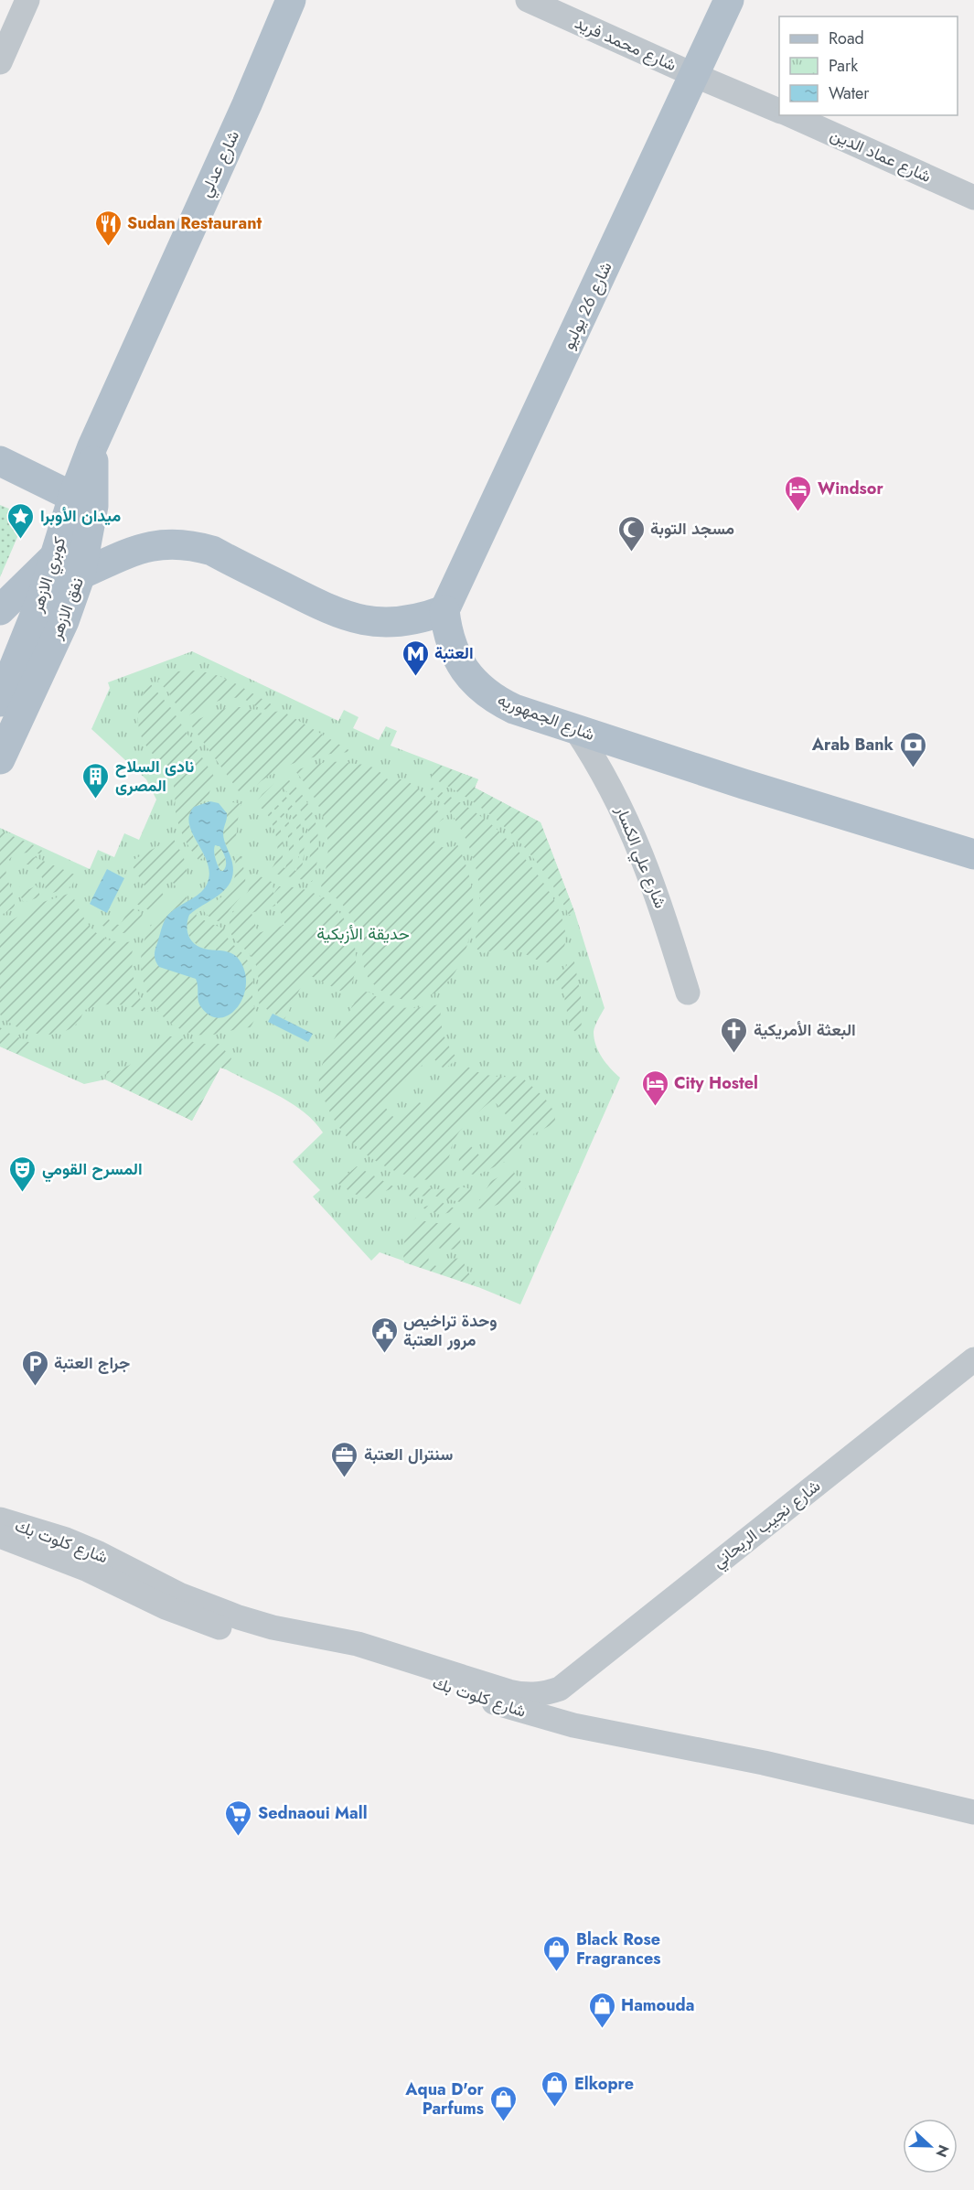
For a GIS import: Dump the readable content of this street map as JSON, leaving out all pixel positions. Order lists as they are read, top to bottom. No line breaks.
{"streets":{"main road":["شارع عدلي","شارع 26 يوليو","كوبري الازهر","نفق الازهر","شارع الجمهوريه"],"street":["شارع محمد فريد","شارع عماد الدين","شارع علي الكسار","شارع نجيب الريحاني","شارع كلوت بك"]},"crossings":[["شارع محمد فريد","شارع 26 يوليو"],["شارع عدلي","نفق الازهر"],["شارع 26 يوليو","شارع الجمهوريه"],["كوبري الازهر","نفق الازهر"],["شارع الجمهوريه","شارع علي الكسار"],["شارع نجيب الريحاني","شارع كلوت بك"]],"parks":["حديقة الأزبكية"],"places":{"restaurant":["Sudan Restaurant"],"hotel":["Windsor","City Hostel"],"place":["ميدان الأوبرا"],"mosque":["مسجد التوبة"],"metro station":["العتبة"],"bank":["Arab Bank"],"building":["نادى السلاح المصرى"],"church":["البعثة الأمريكية"],"theatre":["المسرح القومي"],"public building":["وحدة تراخيص مرور العتبة"],"parking":["جراج العتبة"],"office":["سنترال العتبة"],"supermarket":["Sednaoui Mall"],"shop":["Black Rose Fragrances","Hamouda","Elkopre","Aqua D'or Parfums"]},"legend":["Road","Park","Water"],"north":"right"}
